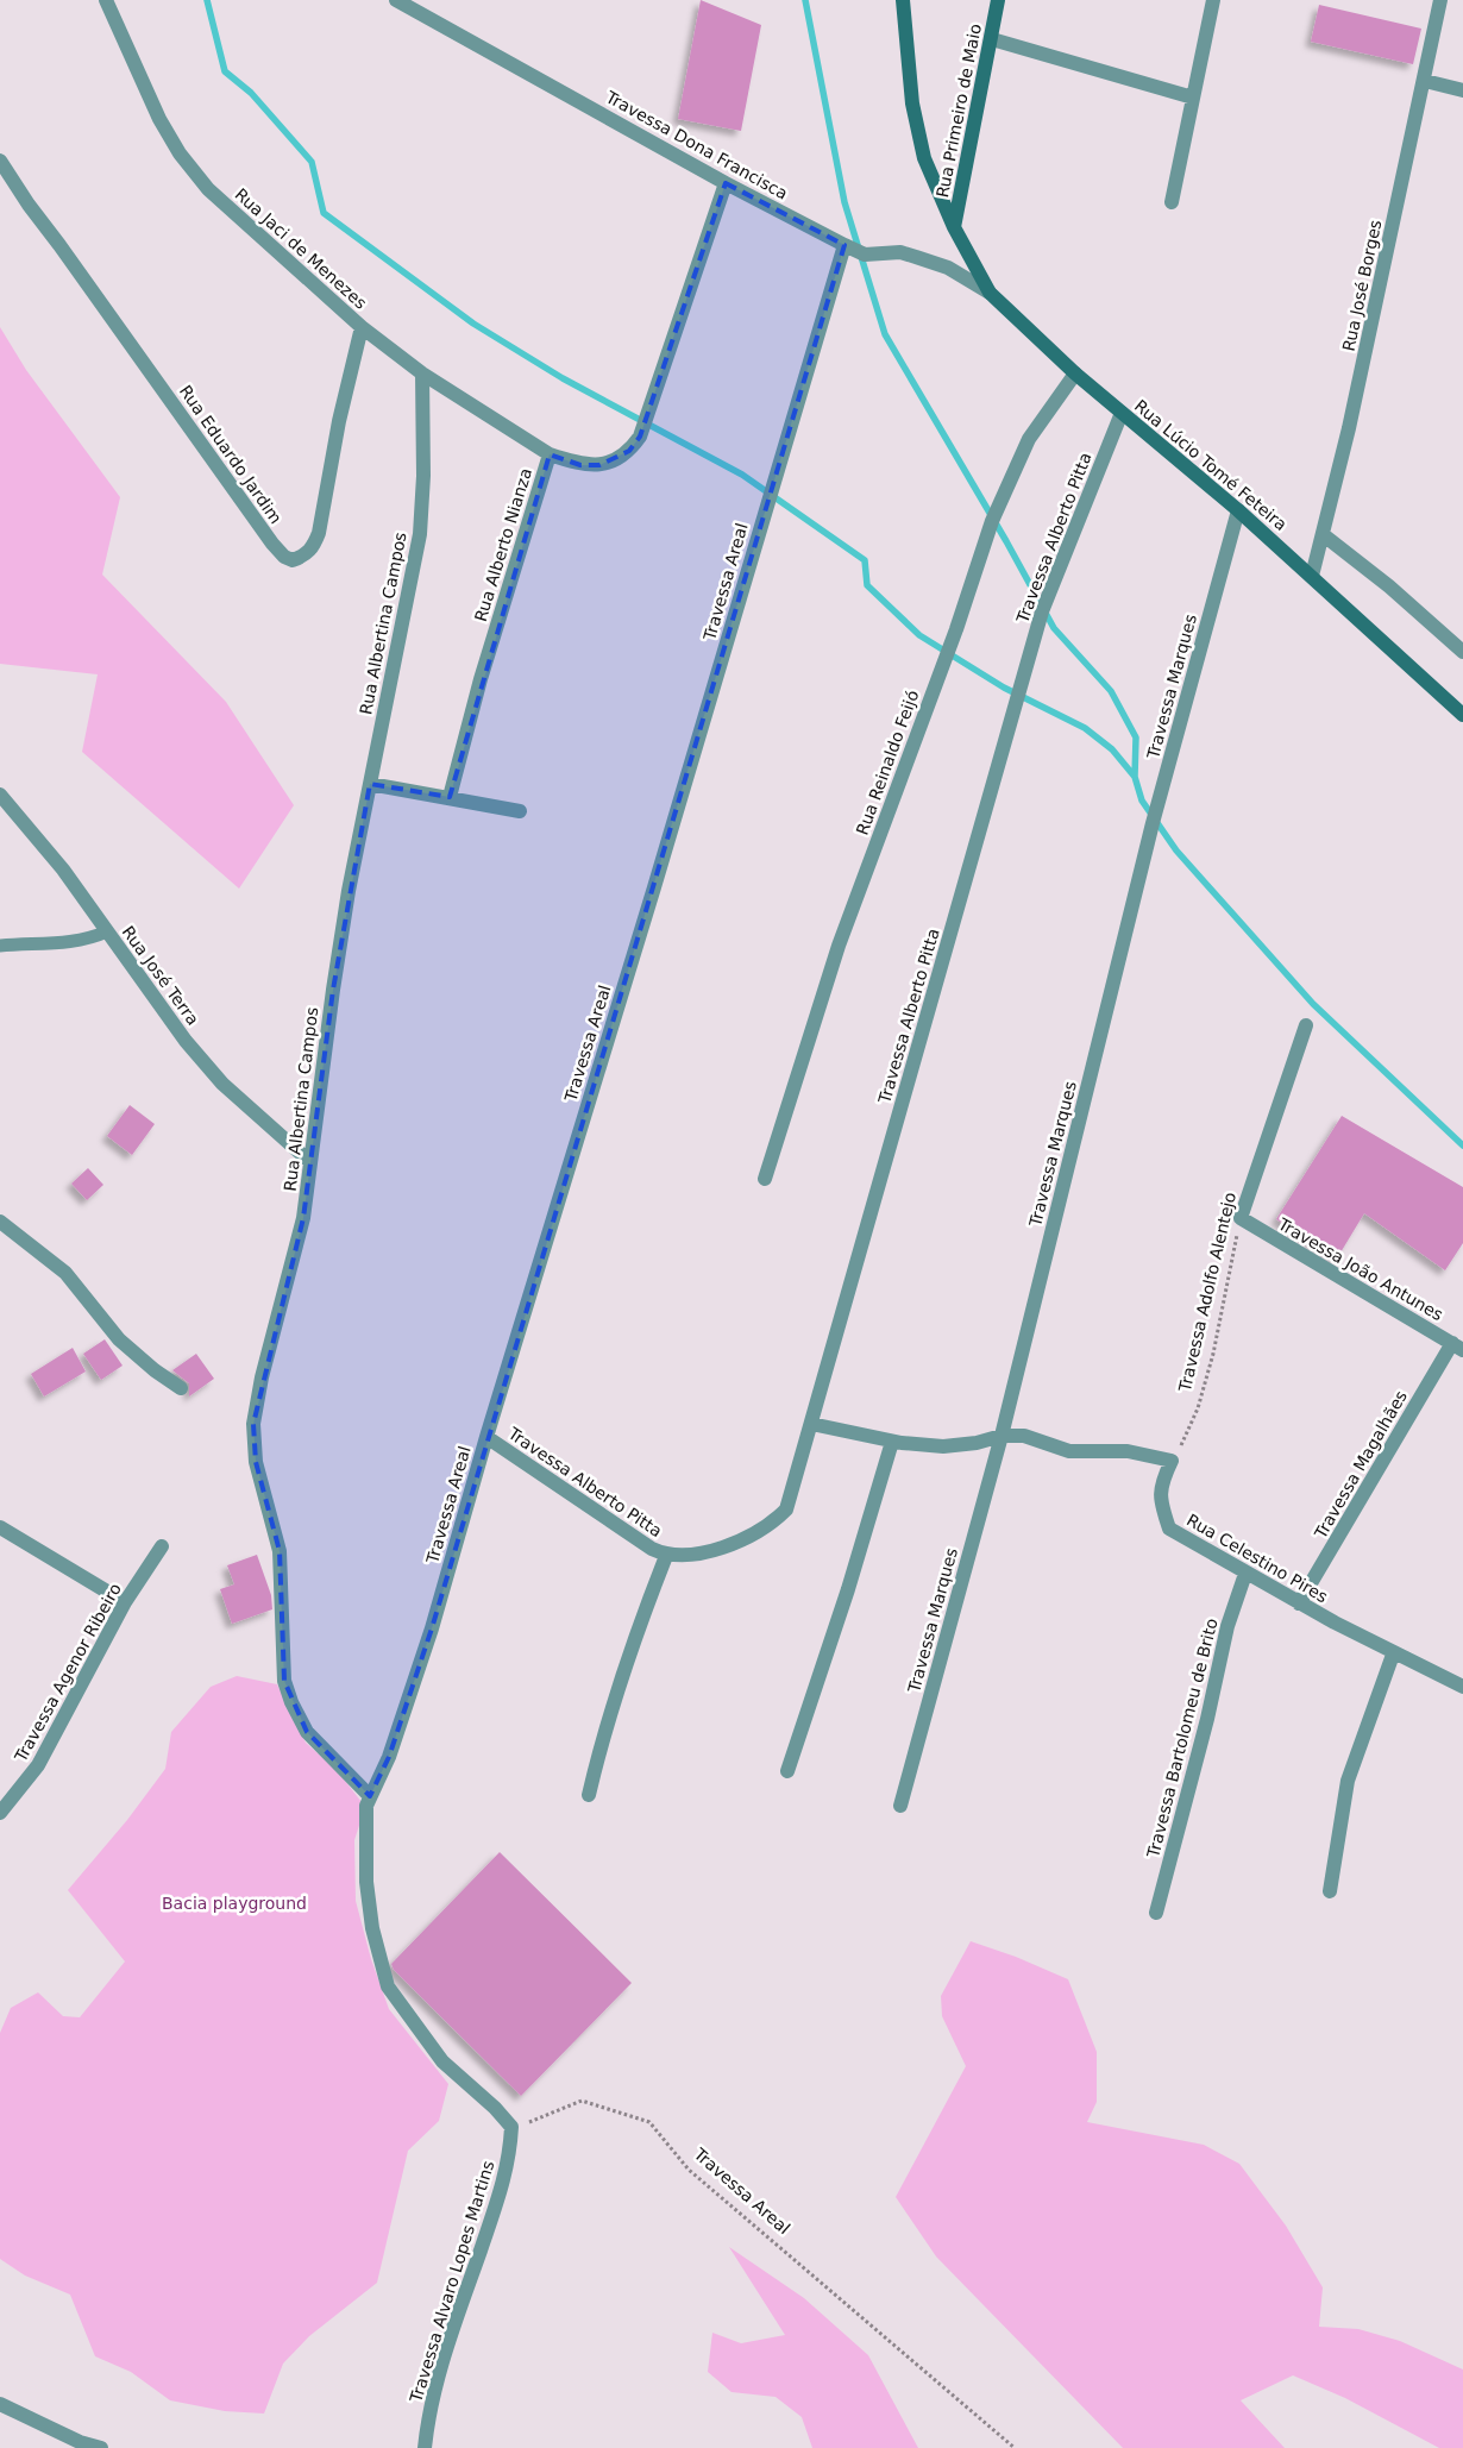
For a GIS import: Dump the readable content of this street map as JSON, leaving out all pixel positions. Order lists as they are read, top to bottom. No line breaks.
{"streets":{"main road":["Rua Primeiro de Maio","Rua Lúcio Tomé Feteira"],"street":["Travessa Dona Francisca","Rua Jaci de Menezes","Rua José Borges","Rua Eduardo Jardim","Travessa Alberto Pitta","Rua Alberto Nianza","Travessa Areal","Rua Albertina Campos","Travessa Marques","Rua Reinaldo Feijó","Rua José Terra","Travessa João Antunes","Travessa Adolfo Alentejo","Travessa Magalhães","Rua Celestino Pires","Travessa Agenor Ribeiro","Travessa Bartolomeu de Brito","Travessa Alvaro Lopes Martins"]},"crossings":[["Rua Primeiro de Maio","Rua Lúcio Tomé Feteira"],["Travessa Dona Francisca","Rua Lúcio Tomé Feteira"],["Travessa Dona Francisca","Rua Alberto Nianza"],["Travessa Dona Francisca","Travessa Areal"],["Rua Jaci de Menezes","Rua Eduardo Jardim"],["Rua Jaci de Menezes","Rua Alberto Nianza"],["Rua Jaci de Menezes","Rua Albertina Campos"],["Rua José Borges","Rua Lúcio Tomé Feteira"],["Rua Lúcio Tomé Feteira","Travessa Alberto Pitta"],["Rua Lúcio Tomé Feteira","Travessa Marques"],["Rua Lúcio Tomé Feteira","Rua Reinaldo Feijó"],["Travessa Alberto Pitta","Travessa Areal"],["Travessa Areal","Rua Albertina Campos"],["Travessa Areal","Travessa Alvaro Lopes Martins"],["Rua Albertina Campos","Rua José Terra"],["Travessa João Antunes","Travessa Adolfo Alentejo"],["Travessa João Antunes","Travessa Magalhães"],["Travessa Adolfo Alentejo","Rua Celestino Pires"],["Travessa Magalhães","Rua Celestino Pires"],["Rua Celestino Pires","Travessa Bartolomeu de Brito"]],"parks":["Bacia playground"]}
